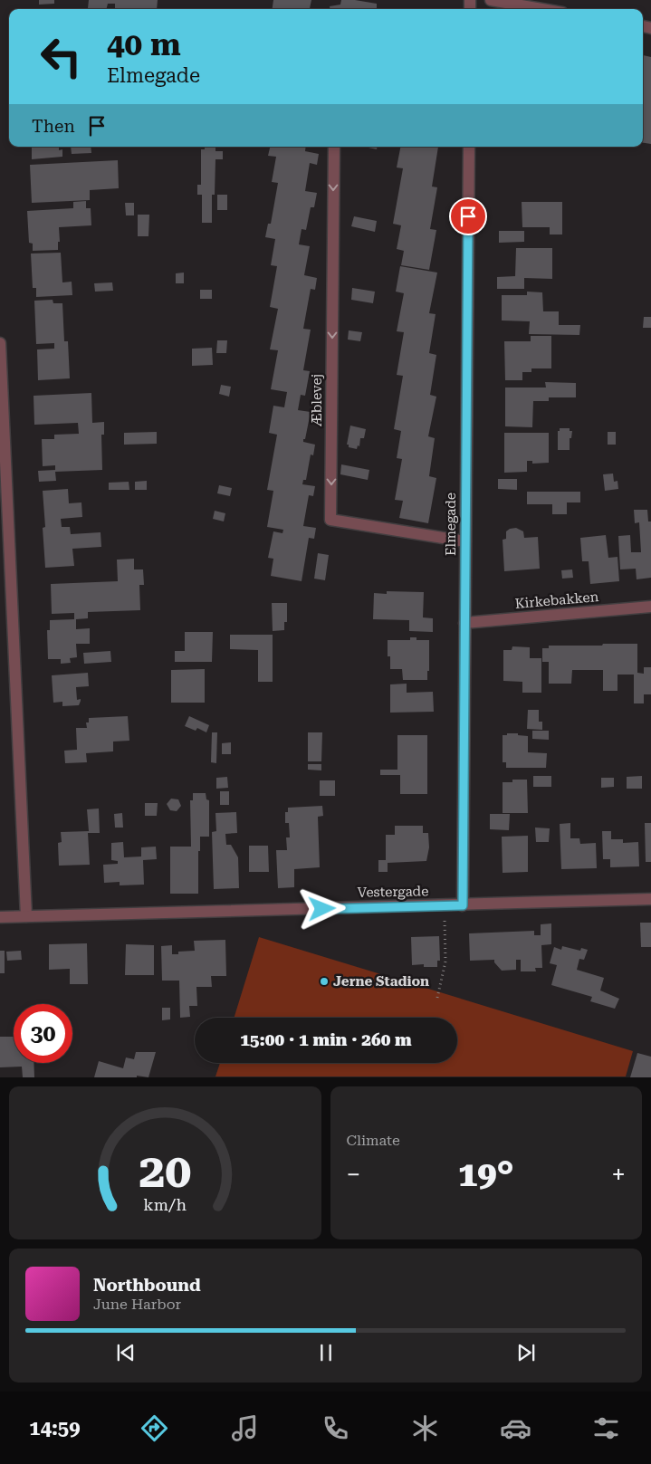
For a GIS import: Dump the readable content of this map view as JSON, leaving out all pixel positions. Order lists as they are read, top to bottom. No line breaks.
{"streets":{"street":["Æblevej","Elmegade","Kirkebakken","Vestergade"]},"crossings":[["Æblevej","Elmegade"],["Elmegade","Kirkebakken"],["Elmegade","Vestergade"]],"one_way":["Æblevej"],"places":["Jerne Stadion"],"page":{"turn":["40 m","Elmegade"],"then":"Then","limit":"30","trip":"15:00 · 1 min · 260 m","tile":"Climate","heat":["−","19°","+"],"song":["Northbound","June Harbor"],"tabs":"14:59","gauge":["20","km/h"]}}
